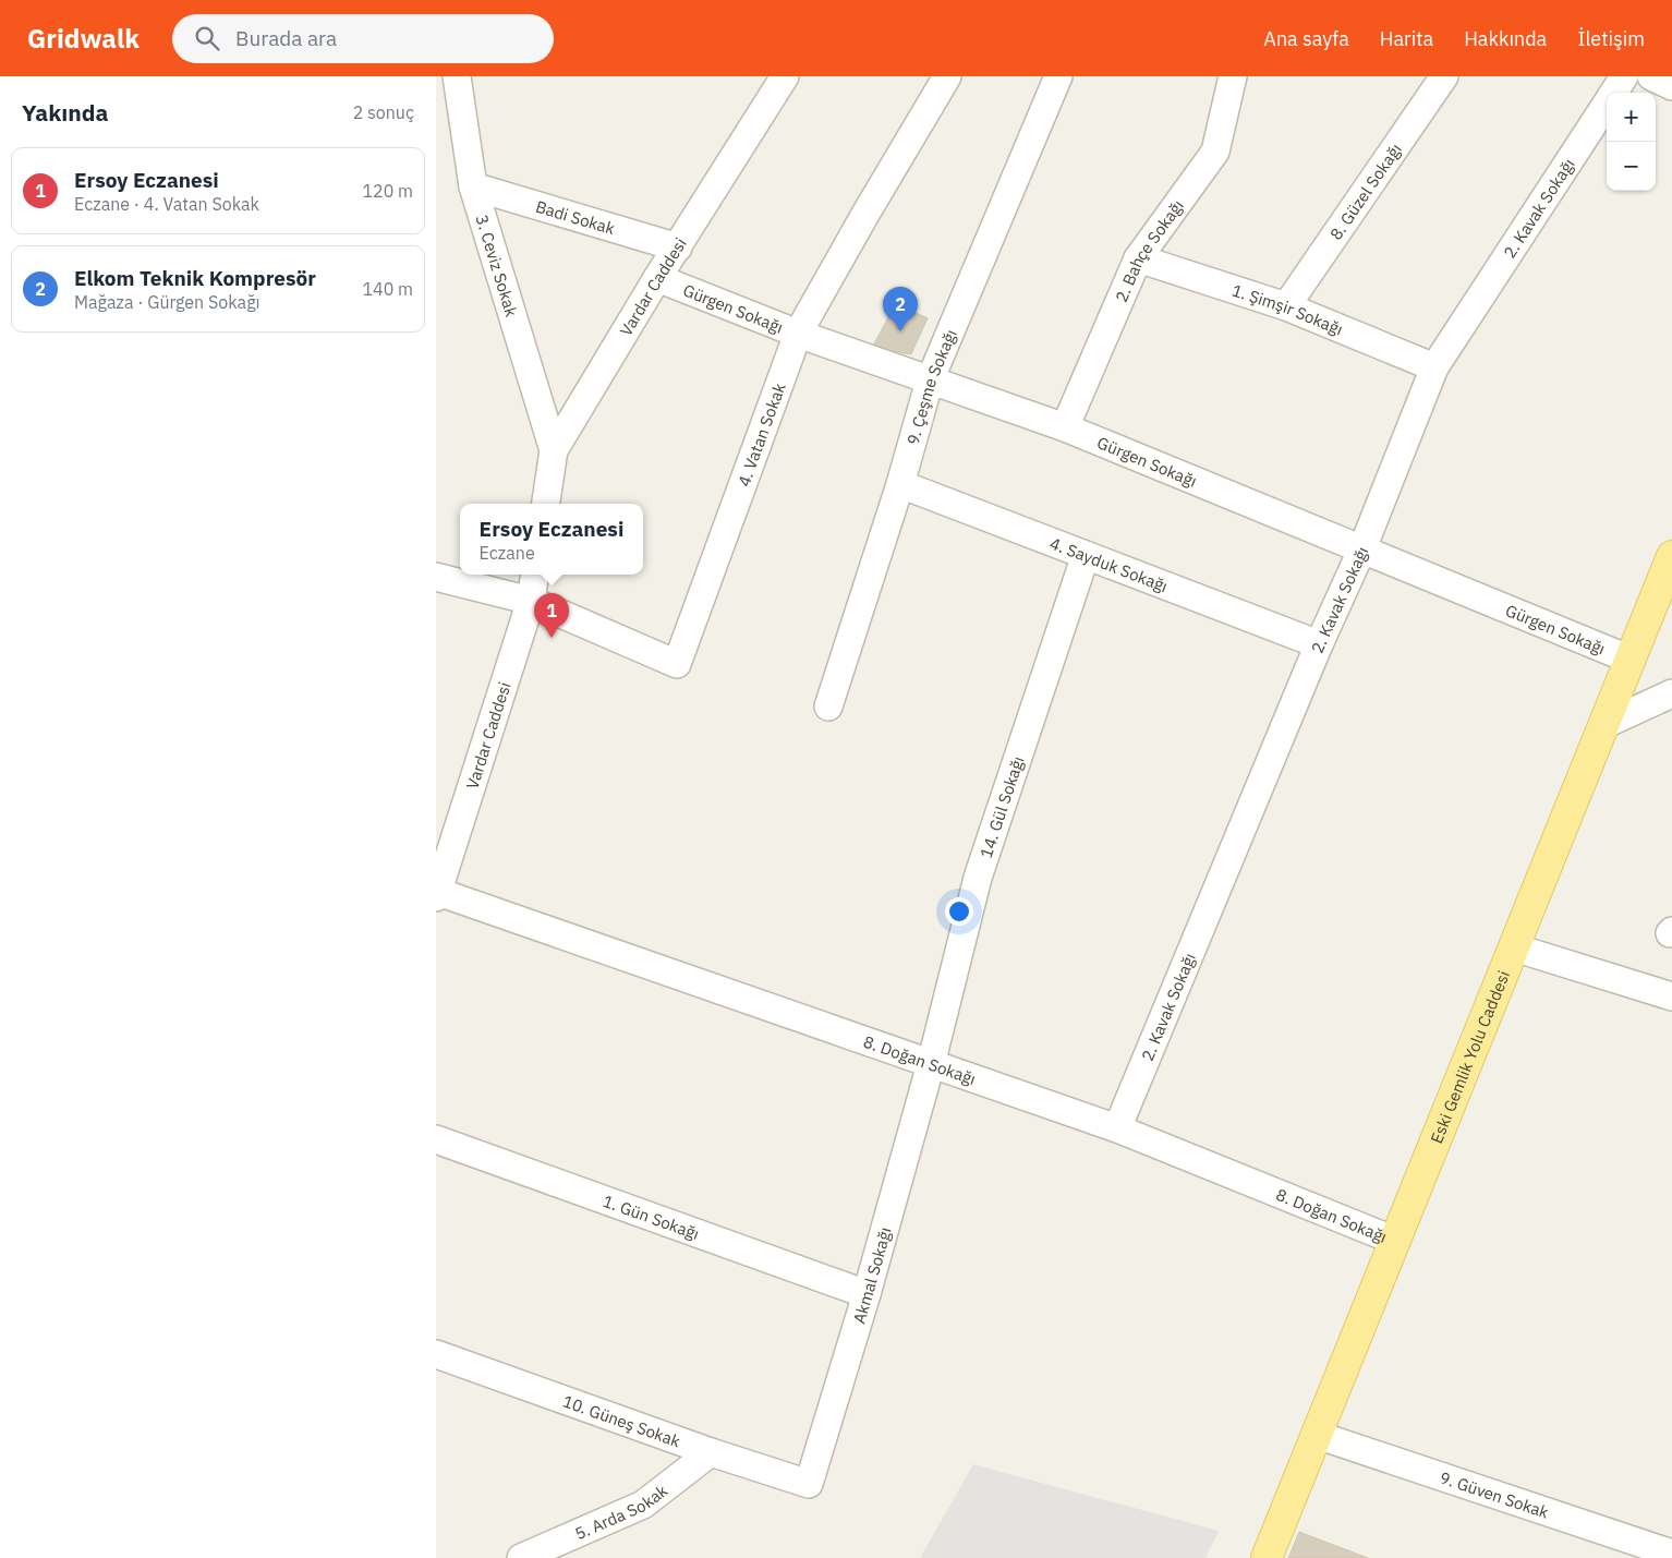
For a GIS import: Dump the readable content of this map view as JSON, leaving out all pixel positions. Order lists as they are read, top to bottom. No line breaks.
{"streets":{"main road":["Eski Gemlik Yolu Caddesi"],"street":["8. Güzel Sokağı","2. Kavak Sokağı","Badi Sokak","2. Bahçe Sokağı","3. Ceviz Sokak","Vardar Caddesi","Gürgen Sokağı","1. Şimşir Sokağı","9. Çeşme Sokağı","4. Vatan Sokak","4. Sayduk Sokağı","14. Gül Sokağı","8. Doğan Sokağı","1. Gün Sokağı","Akmal Sokağı","10. Güneş Sokak","9. Güven Sokak","5. Arda Sokak"]},"crossings":[["8. Güzel Sokağı","1. Şimşir Sokağı"],["2. Kavak Sokağı","Gürgen Sokağı"],["2. Kavak Sokağı","1. Şimşir Sokağı"],["2. Kavak Sokağı","4. Sayduk Sokağı"],["2. Kavak Sokağı","8. Doğan Sokağı"],["Badi Sokak","3. Ceviz Sokak"],["Badi Sokak","Vardar Caddesi"],["2. Bahçe Sokağı","Gürgen Sokağı"],["2. Bahçe Sokağı","1. Şimşir Sokağı"],["3. Ceviz Sokak","Vardar Caddesi"],["Vardar Caddesi","Gürgen Sokağı"],["Vardar Caddesi","4. Vatan Sokak"],["Vardar Caddesi","8. Doğan Sokağı"],["Gürgen Sokağı","9. Çeşme Sokağı"],["Gürgen Sokağı","4. Vatan Sokak"],["Gürgen Sokağı","Eski Gemlik Yolu Caddesi"],["9. Çeşme Sokağı","4. Sayduk Sokağı"],["4. Sayduk Sokağı","14. Gül Sokağı"],["14. Gül Sokağı","8. Doğan Sokağı"],["14. Gül Sokağı","Akmal Sokağı"],["Eski Gemlik Yolu Caddesi","8. Doğan Sokağı"],["Eski Gemlik Yolu Caddesi","9. Güven Sokak"],["8. Doğan Sokağı","Akmal Sokağı"],["1. Gün Sokağı","Akmal Sokağı"],["Akmal Sokağı","10. Güneş Sokak"],["10. Güneş Sokak","5. Arda Sokak"]],"page":{"header":"Gridwalk","search":"Burada ara","nav":["Ana sayfa","Harita","Hakkında","İletişim"],"heading":["Yakında","2 sonuç"],"map_buttons":["+","−"],"list":[{"mark":"1","name":"Ersoy Eczanesi","note":"Eczane · 4. Vatan Sokak","value":"120 m"},{"mark":"2","name":"Elkom Teknik Kompresör","note":"Mağaza · Gürgen Sokağı","value":"140 m"}],"pins":["2","1"],"popup":["Ersoy Eczanesi","Eczane"]}}
